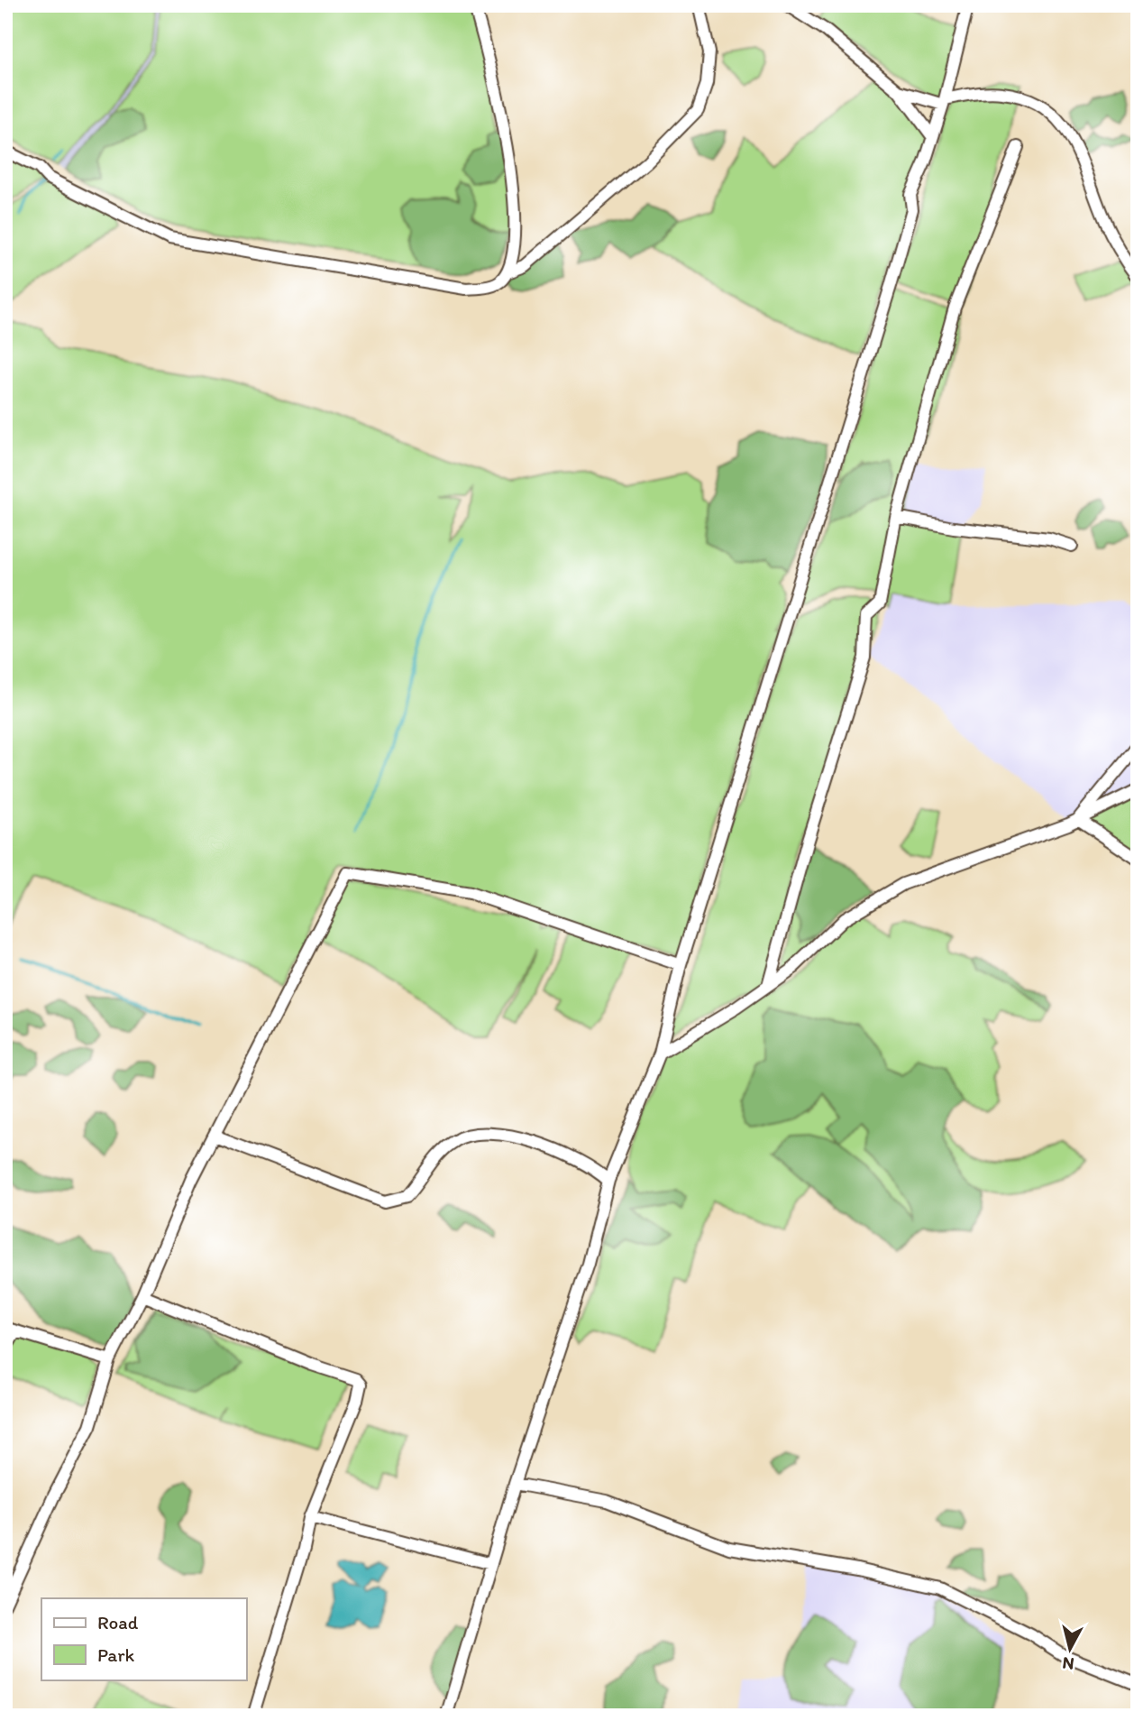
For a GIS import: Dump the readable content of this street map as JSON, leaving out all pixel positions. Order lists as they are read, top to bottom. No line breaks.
{"legend":["Road","Park"],"north":"bottom"}
